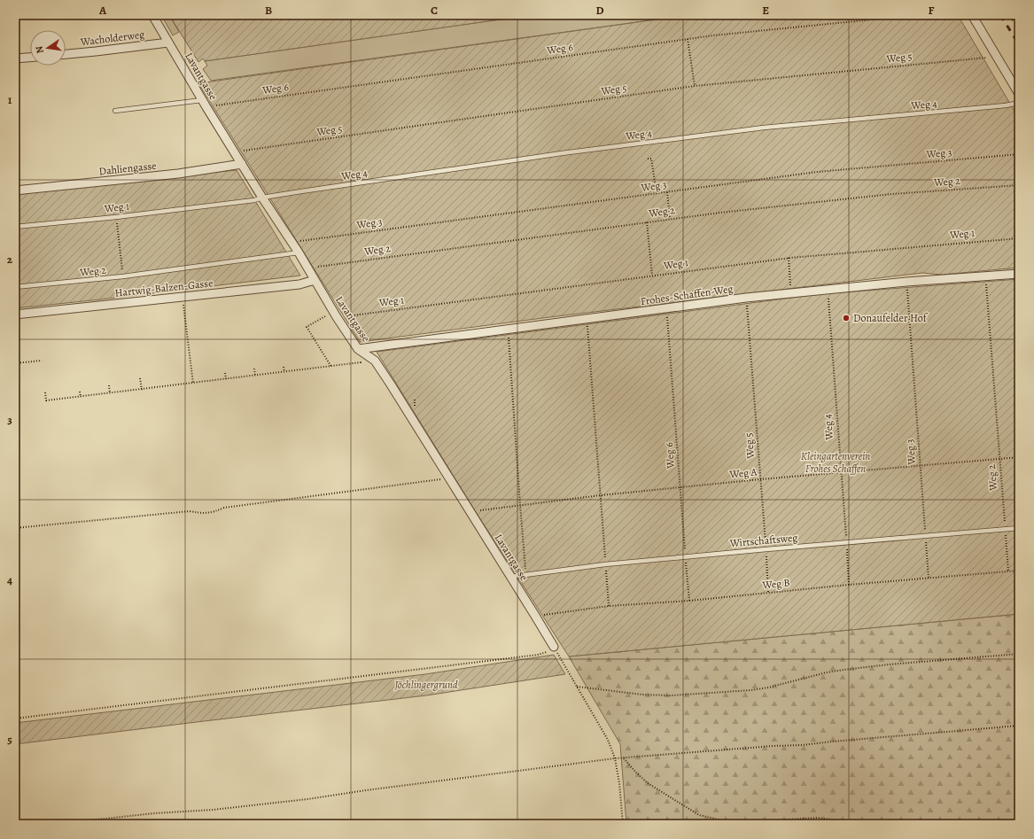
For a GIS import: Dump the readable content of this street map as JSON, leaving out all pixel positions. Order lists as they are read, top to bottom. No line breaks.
{"streets":{"street":["Wacholderweg","Lavantgasse","Dahliengasse","Hartwig-Balzen-Gasse","Frohes-Schaffen-Weg"],"lane":["Weg 4","Weg 2","Weg 1","Wirtschaftsweg"],"path":["Weg 6","Weg 5","Weg 3","Weg A","Weg B"]},"crossings":[["Wacholderweg","Lavantgasse"],["Weg 6","Lavantgasse"],["Weg 6","Frohes-Schaffen-Weg"],["Weg 6","Weg A"],["Weg 6","Wirtschaftsweg"],["Weg 6","Weg B"],["Weg 5","Lavantgasse"],["Weg 5","Frohes-Schaffen-Weg"],["Weg 5","Weg A"],["Weg 5","Wirtschaftsweg"],["Weg 5","Weg B"],["Lavantgasse","Weg 4"],["Lavantgasse","Weg 3"],["Lavantgasse","Dahliengasse"],["Lavantgasse","Weg 2"],["Lavantgasse","Weg 1"],["Lavantgasse","Hartwig-Balzen-Gasse"],["Lavantgasse","Frohes-Schaffen-Weg"],["Lavantgasse","Weg A"],["Lavantgasse","Wirtschaftsweg"],["Lavantgasse","Weg B"],["Weg 4","Weg 1"],["Weg 4","Frohes-Schaffen-Weg"],["Weg 4","Weg A"],["Weg 4","Wirtschaftsweg"],["Weg 4","Weg B"],["Weg 3","Frohes-Schaffen-Weg"],["Weg 3","Weg A"],["Weg 3","Wirtschaftsweg"],["Weg 3","Weg B"],["Weg 2","Frohes-Schaffen-Weg"],["Weg 2","Weg A"],["Weg 2","Wirtschaftsweg"],["Weg 2","Weg B"]],"parks":["Kleingartenverein Frohes Schaffen","Jöchlingergrund"],"places":["Donaufelder Hof"],"north":"left","grid":{"columns":["A","B","C","D","E","F"],"rows":["1","2","3","4","5"]}}
